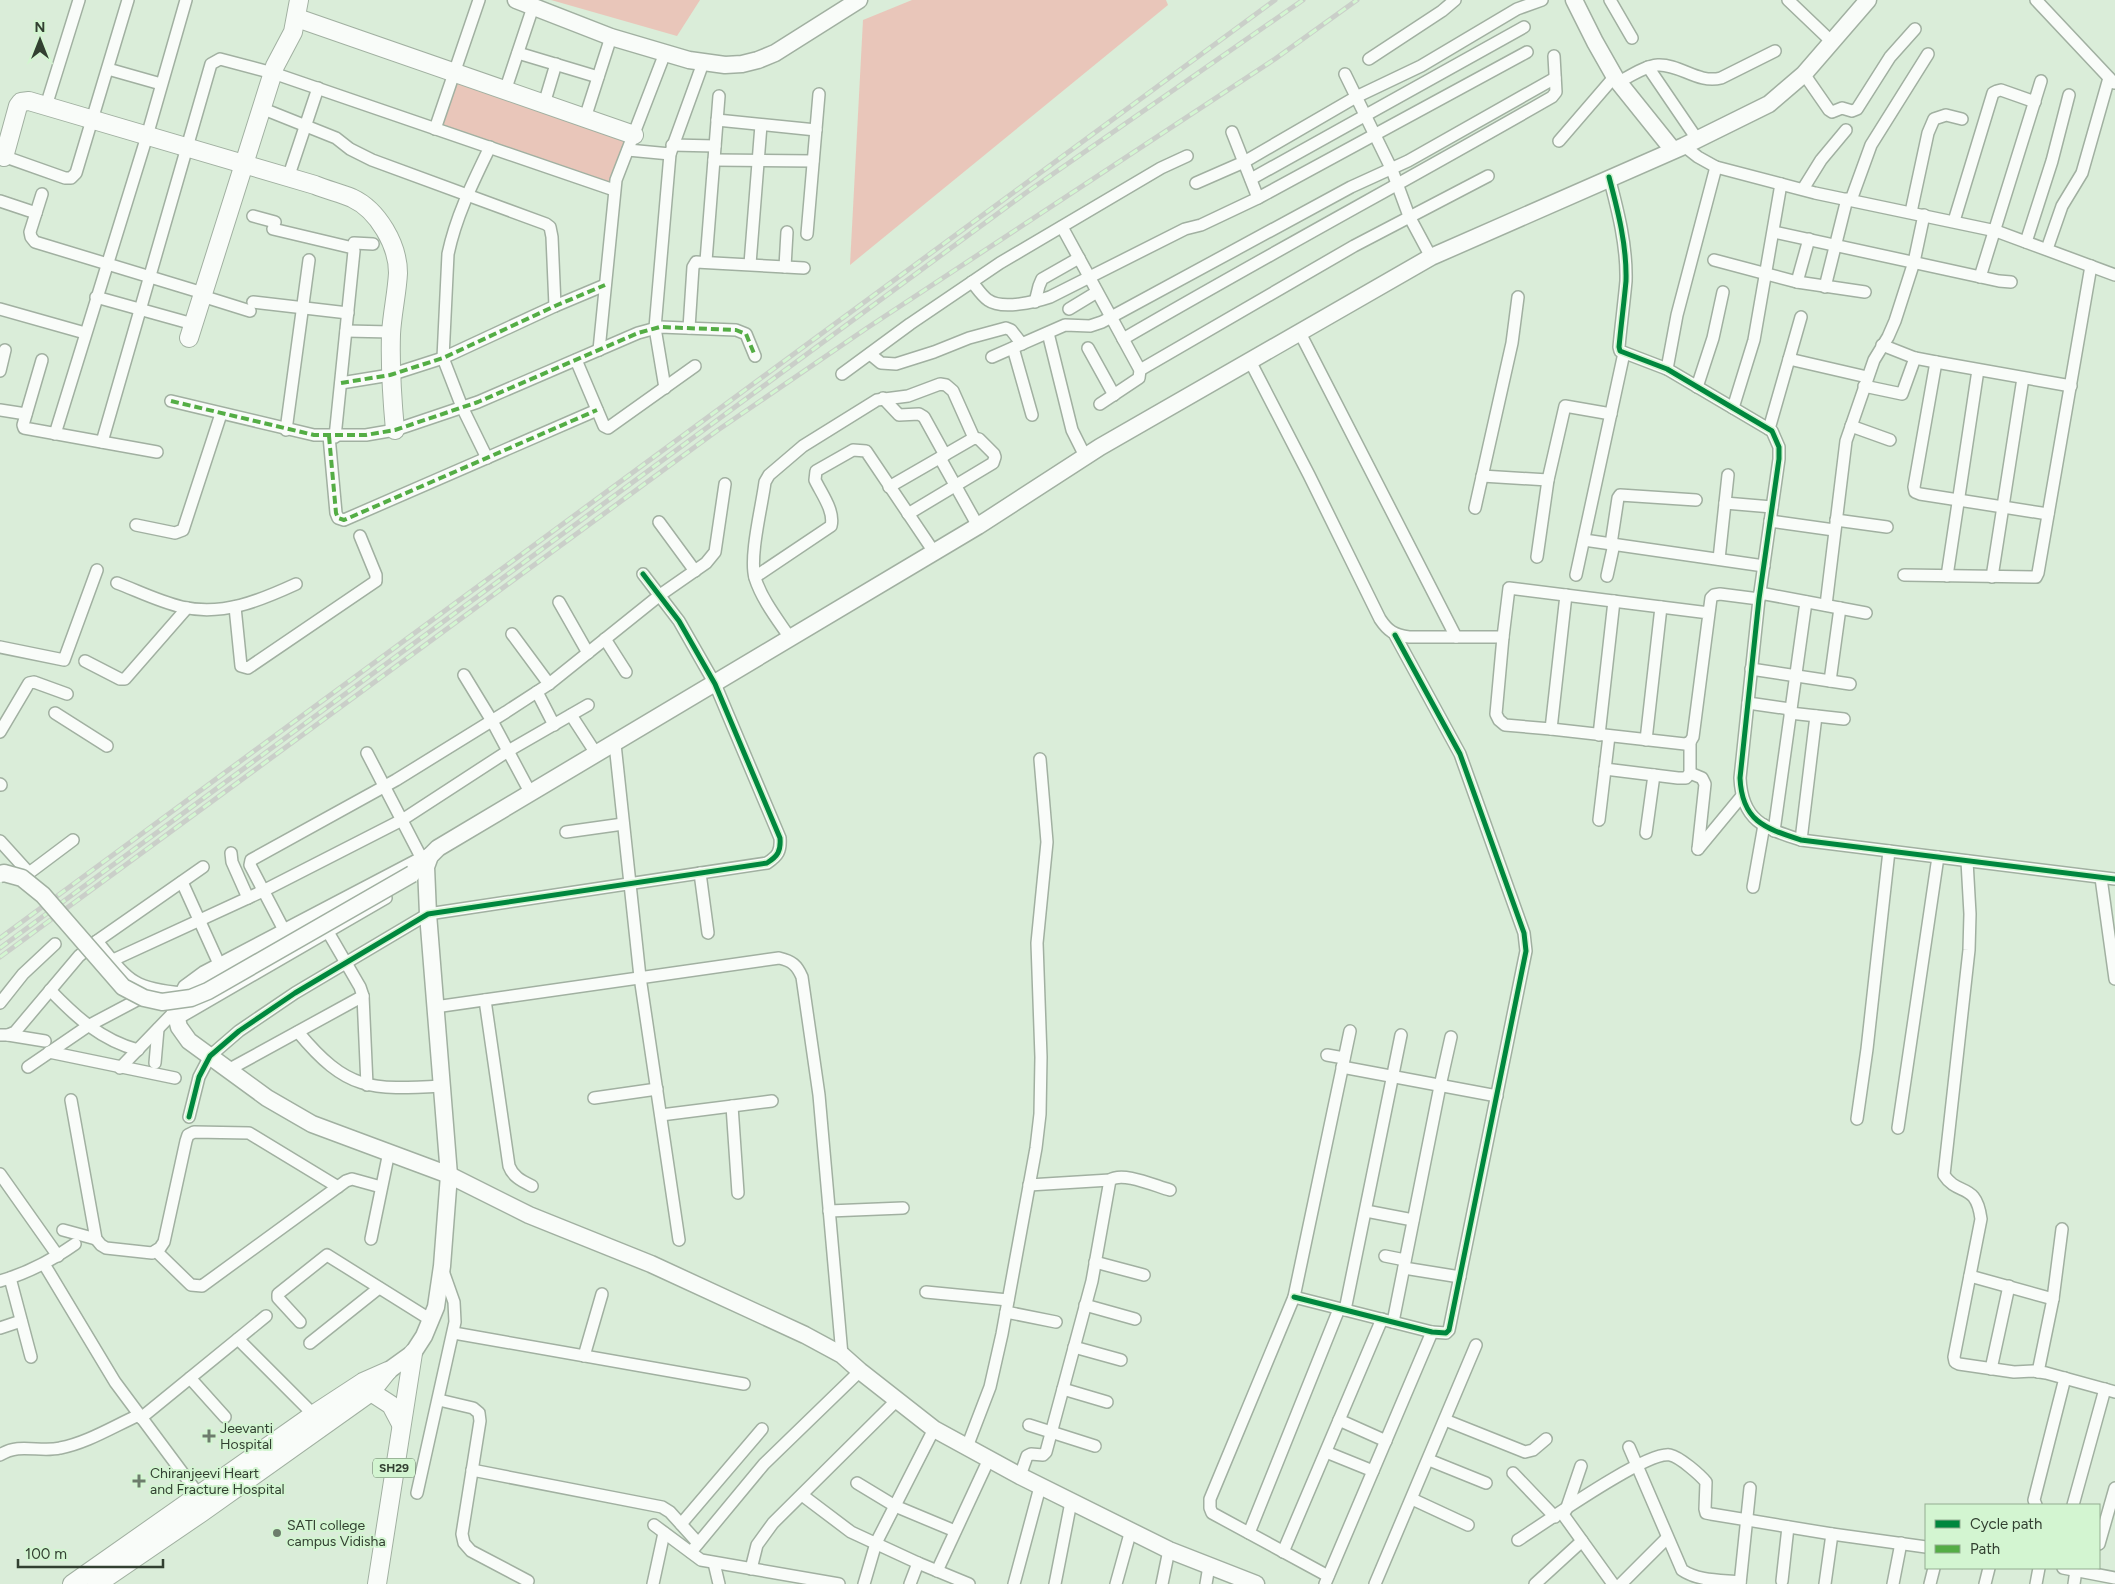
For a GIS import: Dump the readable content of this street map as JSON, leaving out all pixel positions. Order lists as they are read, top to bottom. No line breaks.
{"streets":{"main road":["SH29"]},"places":{"health":["Jeevanti Hospital","Chiranjeevi Heart and Fracture Hospital"],"other":["SATI college campus Vidisha"]},"legend":["Cycle path","Path"],"scale_bar":"100 m","north":"top"}
